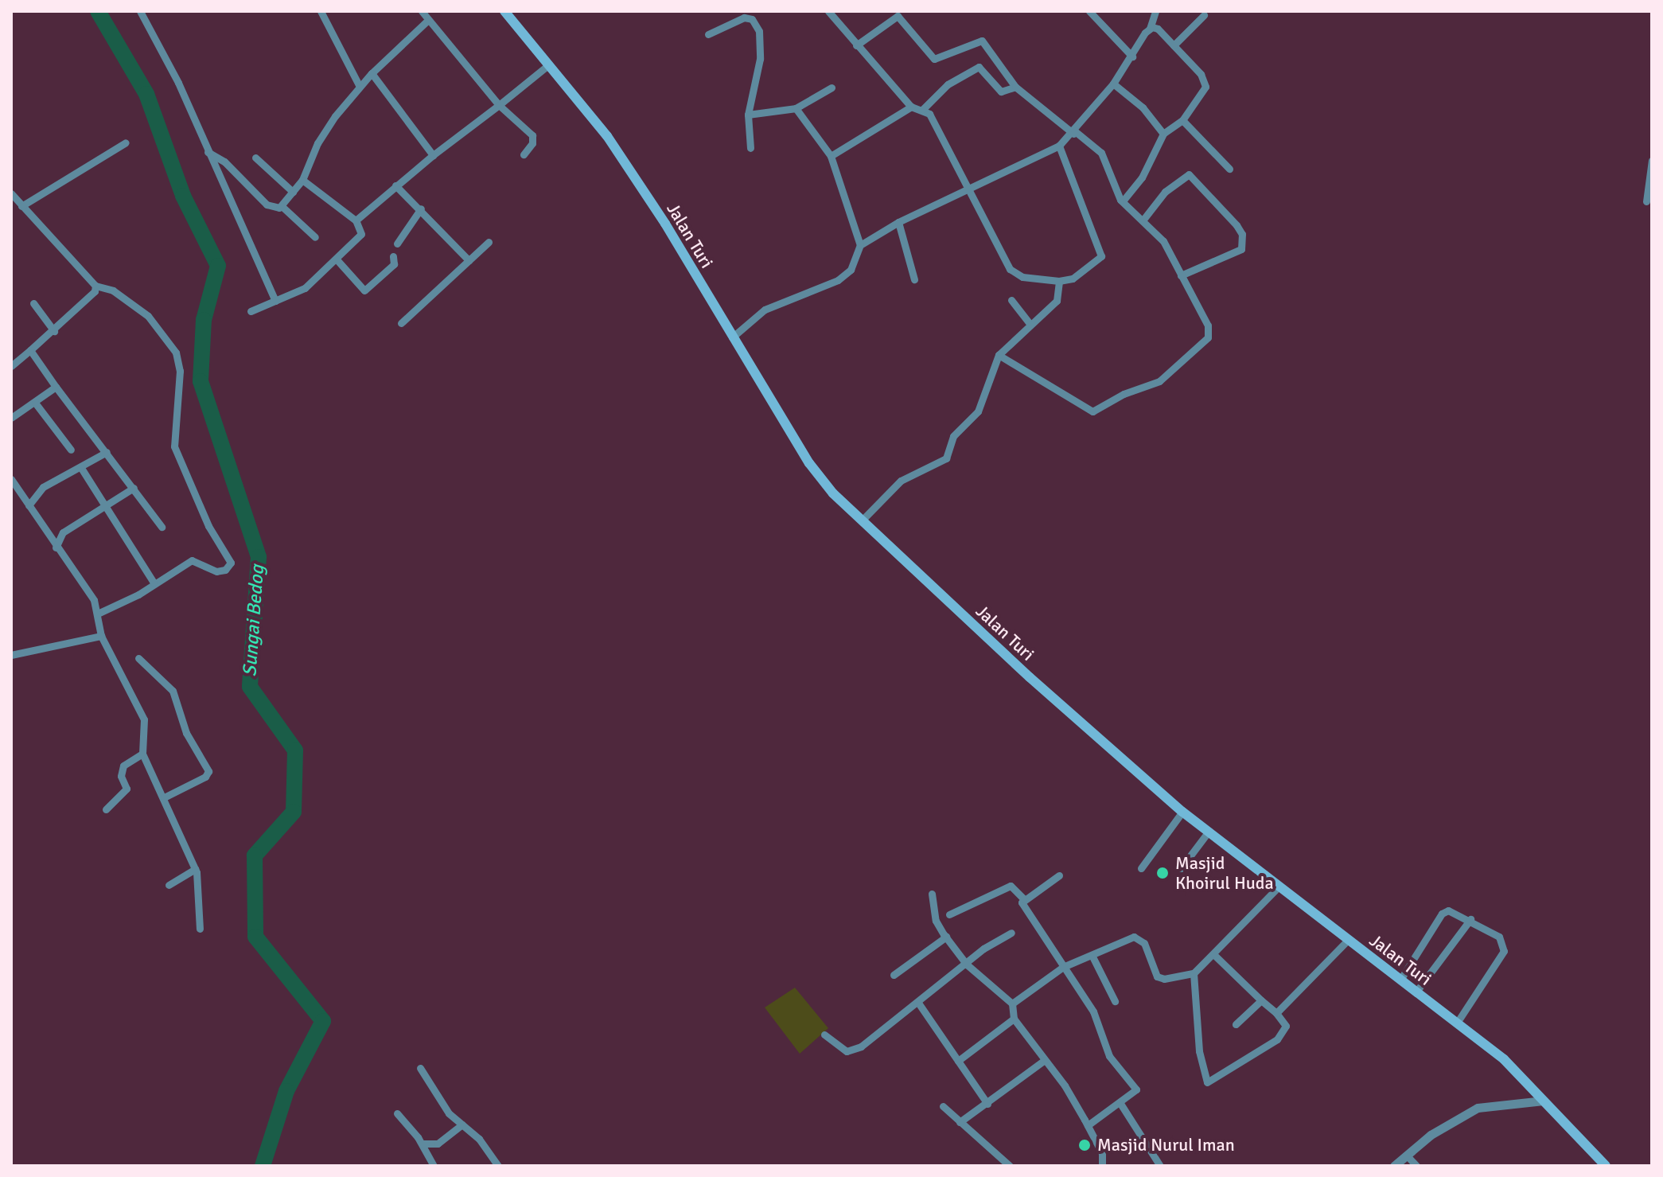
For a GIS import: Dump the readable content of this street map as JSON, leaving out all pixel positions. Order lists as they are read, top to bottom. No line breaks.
{"streets":{"main road":["Jalan Turi"]},"water":["Sungai Bedog"],"places":["Masjid Khoirul Huda","Masjid Nurul Iman"]}
